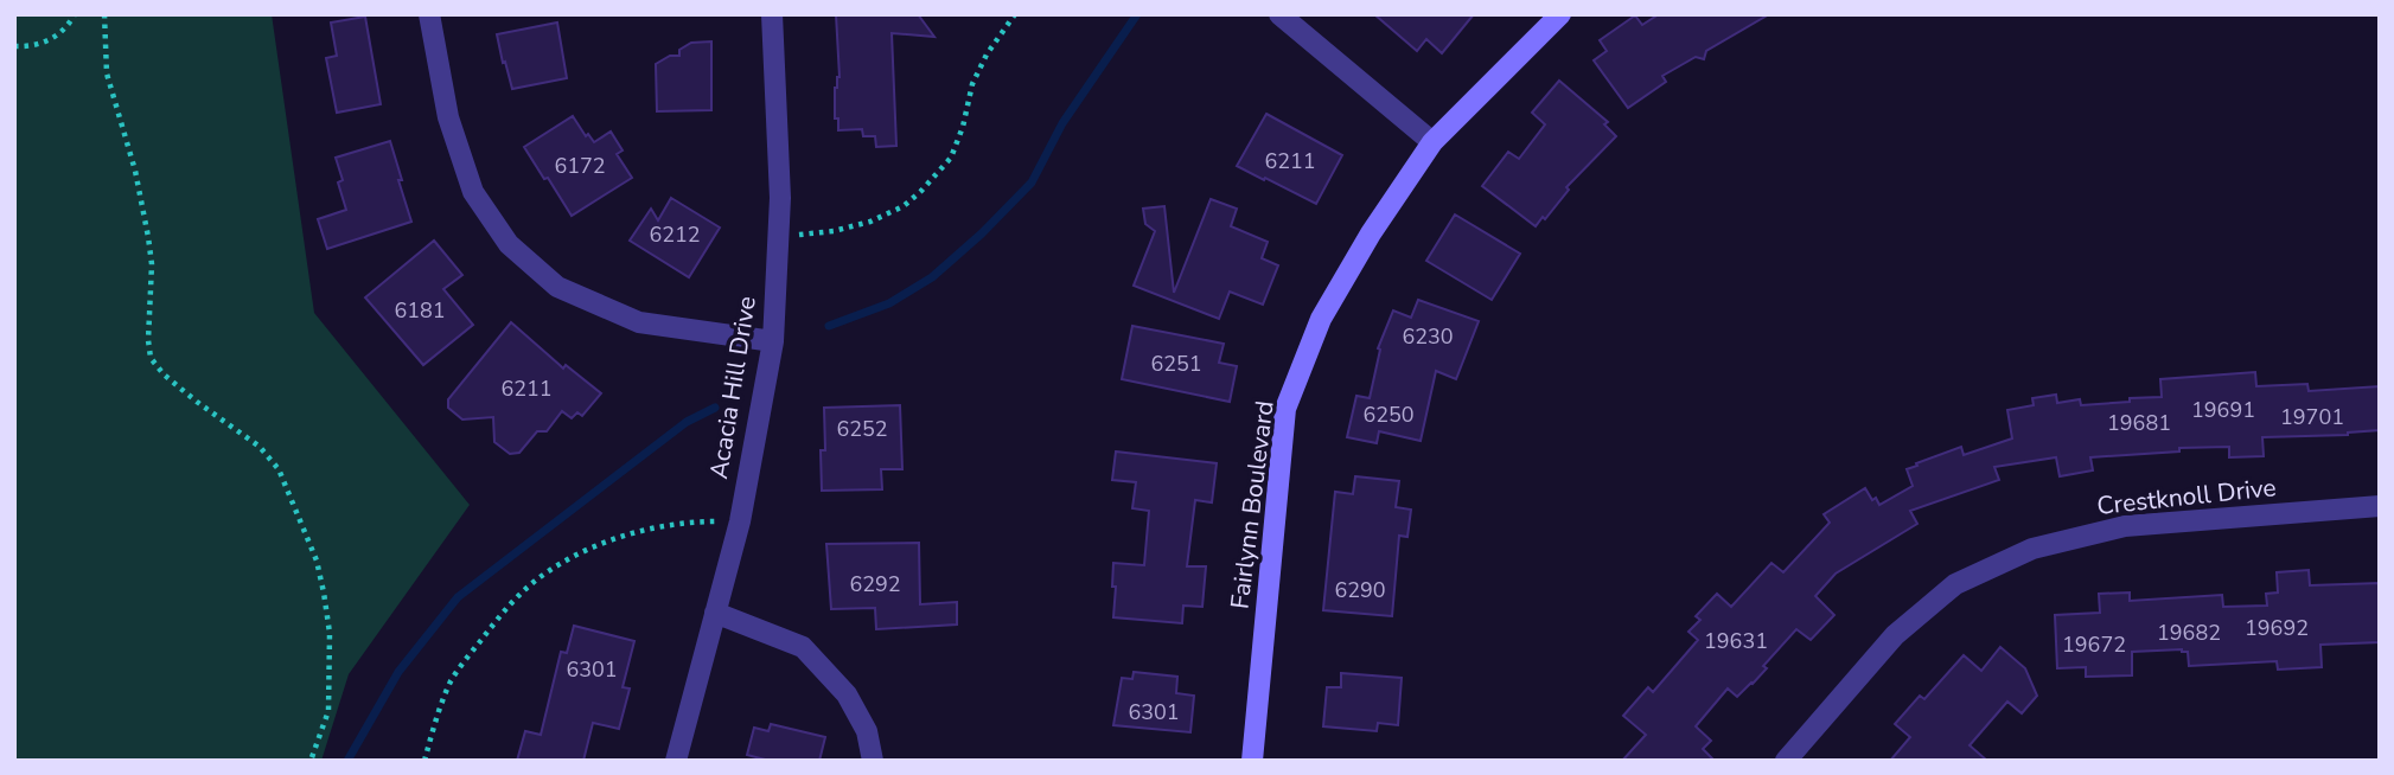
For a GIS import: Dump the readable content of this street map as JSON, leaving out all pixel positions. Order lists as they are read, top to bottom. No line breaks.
{"streets":{"street":["Acacia Hill Drive","Crestknoll Drive","Fairlynn Boulevard"]},"house_numbers":["6211","6172","6212","6181","6230","6251","6211","19691","6250","19701","19681","6252","6292","6290","19692","19682","19631","19672","6301","6301"]}
